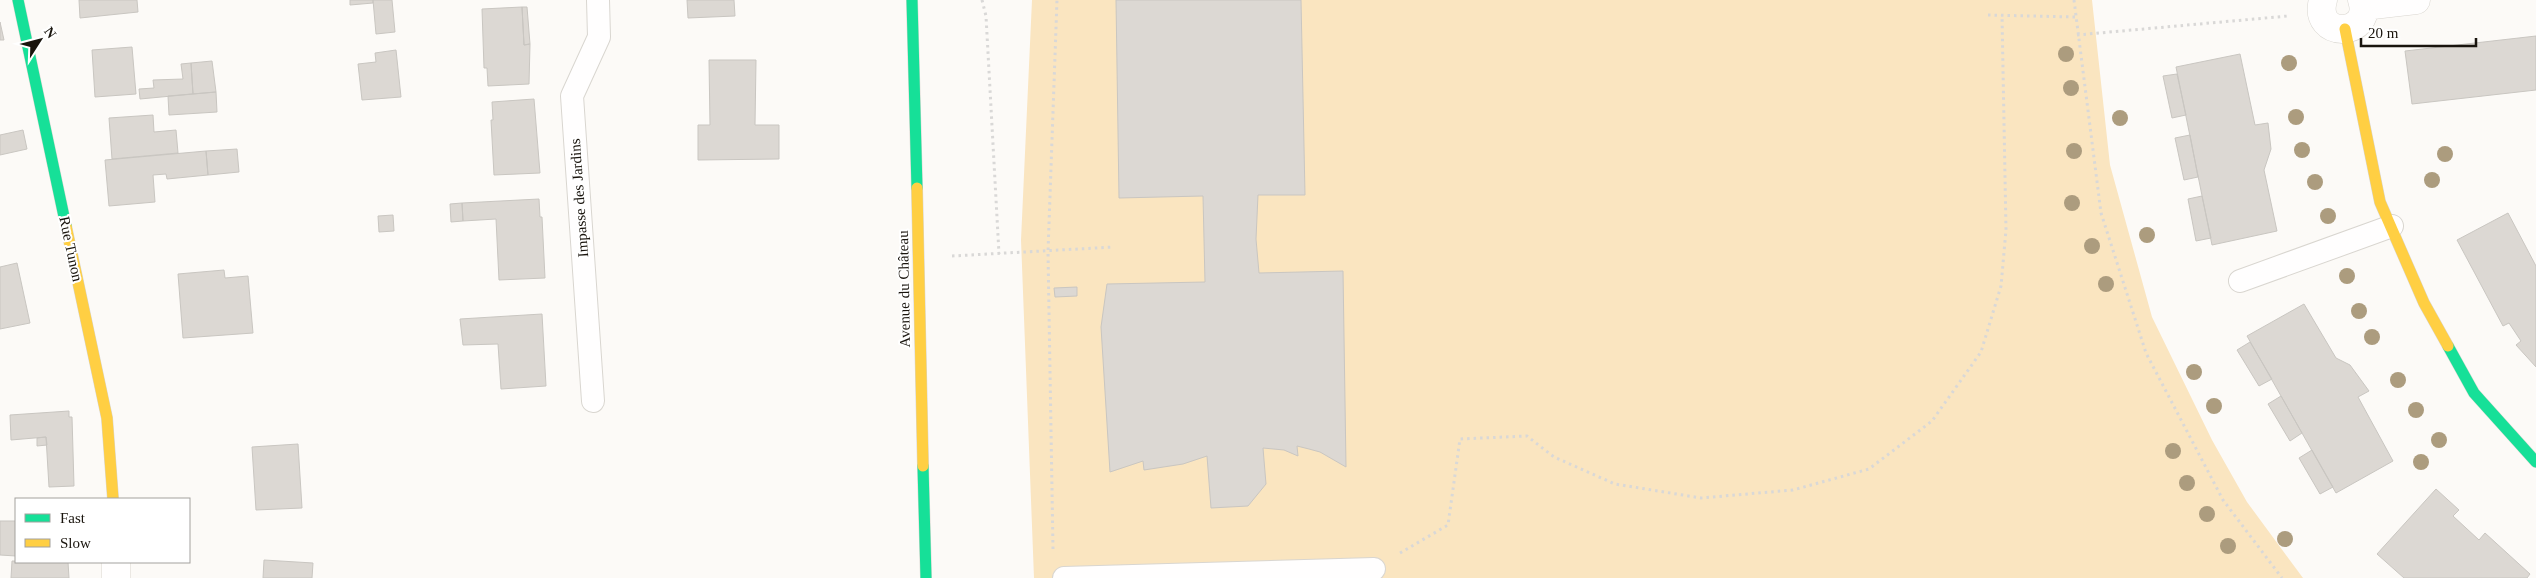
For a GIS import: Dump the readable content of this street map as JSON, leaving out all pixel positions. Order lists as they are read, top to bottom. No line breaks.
{"streets":{"street":["Rue Tunon","Avenue du Château"],"lane":["Impasse des Jardins"]},"legend":["Fast","Slow"],"scale_bar":"20 m","north":"top right"}
